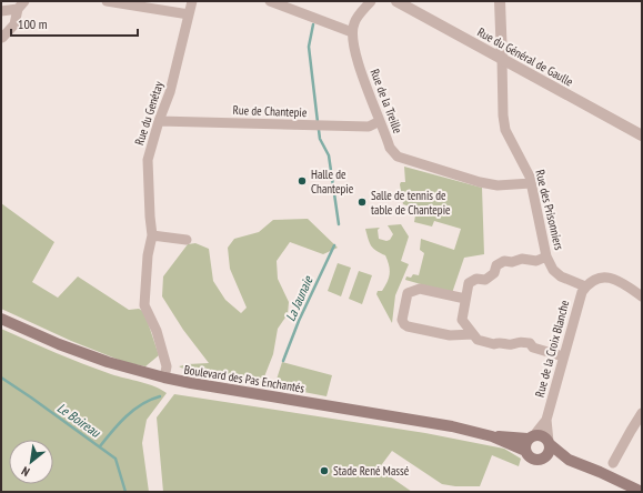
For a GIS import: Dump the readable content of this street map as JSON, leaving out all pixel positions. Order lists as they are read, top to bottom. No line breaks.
{"streets":{"main road":["Boulevard des Pas Enchantés"],"street":["Rue du Général de Gaulle","Rue de la Treille","Rue de Chantepie","Rue du Genétay","Rue des Prisonniers","Rue de la Croix Blanche"]},"crossings":[["Rue du Général de Gaulle","Rue des Prisonniers"],["Rue de la Treille","Rue de Chantepie"],["Rue de la Treille","Rue des Prisonniers"],["Rue de Chantepie","Rue du Genétay"],["Rue du Genétay","Boulevard des Pas Enchantés"],["Rue des Prisonniers","Rue de la Croix Blanche"],["Rue de la Croix Blanche","Boulevard des Pas Enchantés"]],"water":["La Jaunaie","Le Boireau"],"places":["Halle de Chantepie","Salle de tennis de table de Chantepie","Stade René Massé"],"scale_bar":"100 m","north":"bottom left"}
